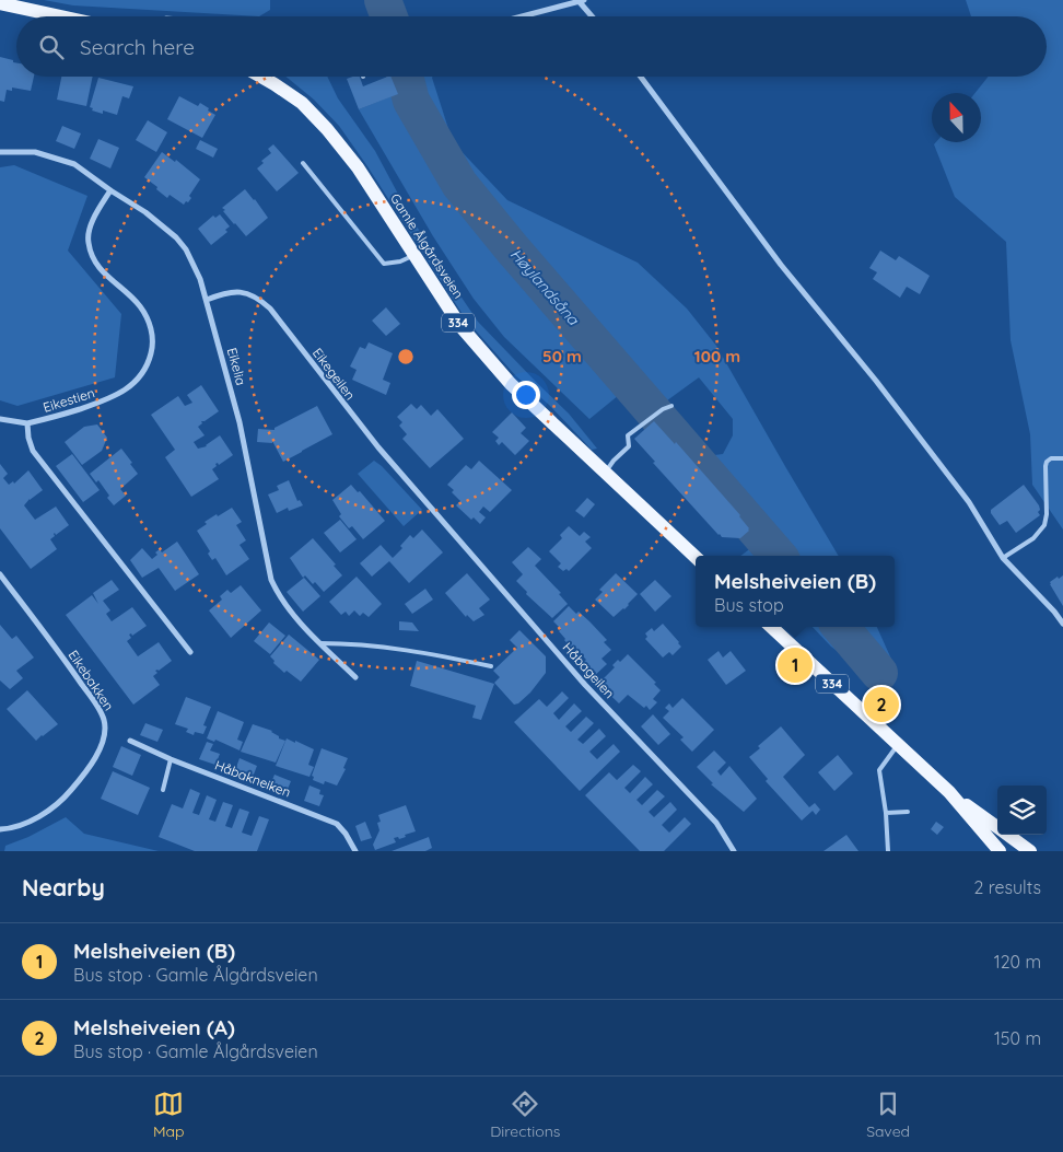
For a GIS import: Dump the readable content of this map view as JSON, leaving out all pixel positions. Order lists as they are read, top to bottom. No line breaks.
{"streets":{"main road":["Gamle Ålgårdsveien","334"],"street":["Eikelia","Eikegeilen","Eikestien","Håbageilen","Eikebakken","Håbakneiken"]},"crossings":[["Eikelia","Eikegeilen"],["Eikelia","Eikestien"],["Eikegeilen","Håbageilen"]],"water":["Høylandsåna"],"north":"top","page":{"search":"Search here","popup":["Melsheiveien (B)","Bus stop"],"pins":["1","2"],"heading":["Nearby","2 results"],"list":[{"mark":"1","name":"Melsheiveien (B)","note":"Bus stop · Gamle Ålgårdsveien","value":"120 m"},{"mark":"2","name":"Melsheiveien (A)","note":"Bus stop · Gamle Ålgårdsveien","value":"150 m"}],"nav":["Map","Directions","Saved"]},"rings":["50 m","100 m"]}
